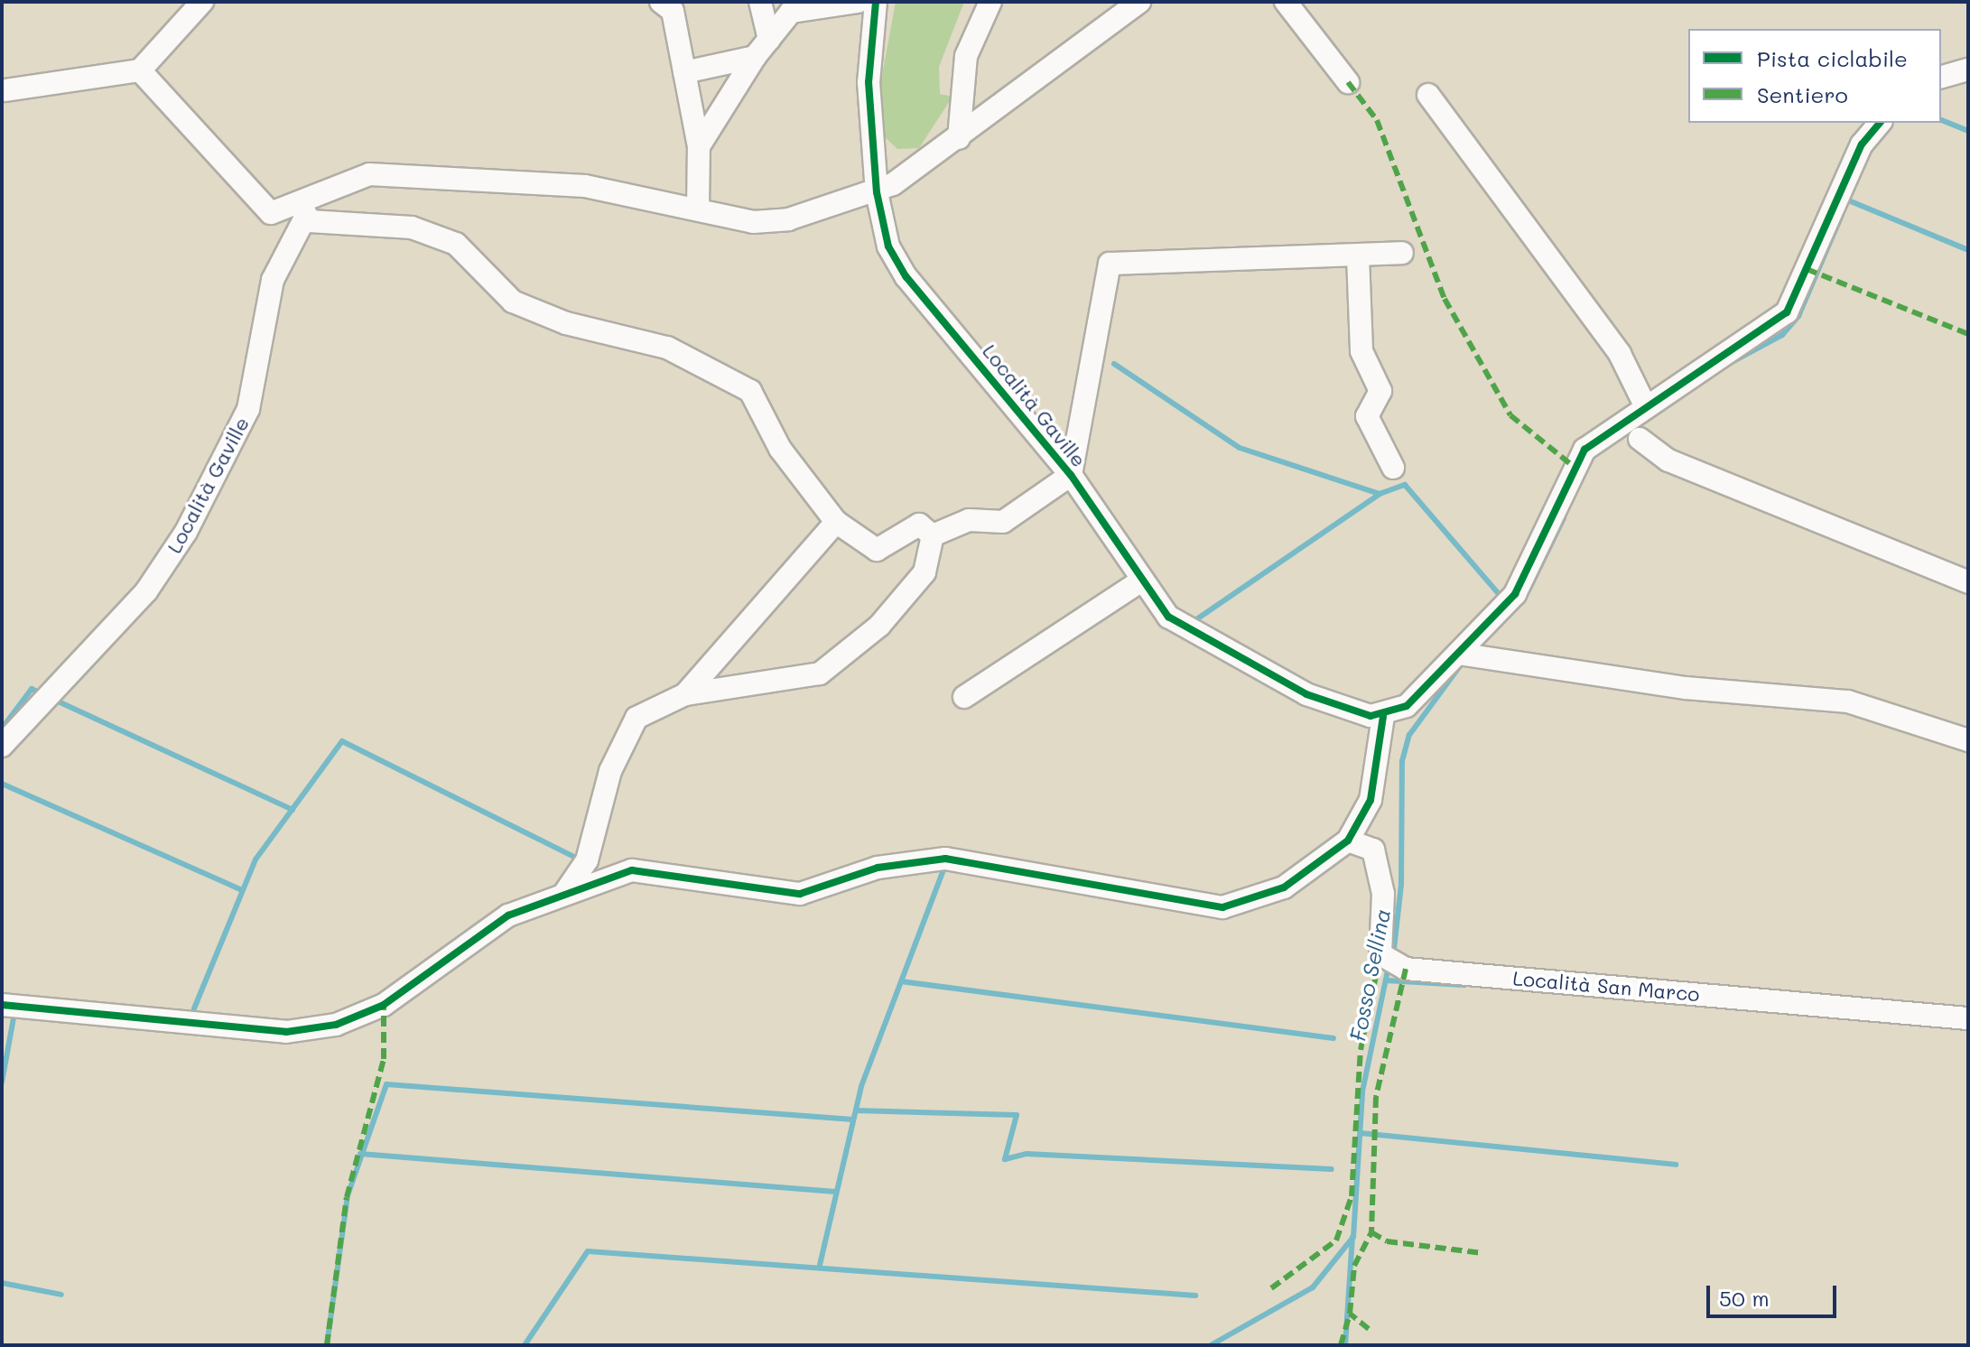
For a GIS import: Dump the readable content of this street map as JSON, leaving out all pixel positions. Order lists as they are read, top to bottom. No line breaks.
{"streets":{"street":["Località Gaville","Località San Marco"]},"water":["Fosso Sellina"],"legend":["Pista ciclabile","Sentiero"],"scale_bar":"50 m"}
